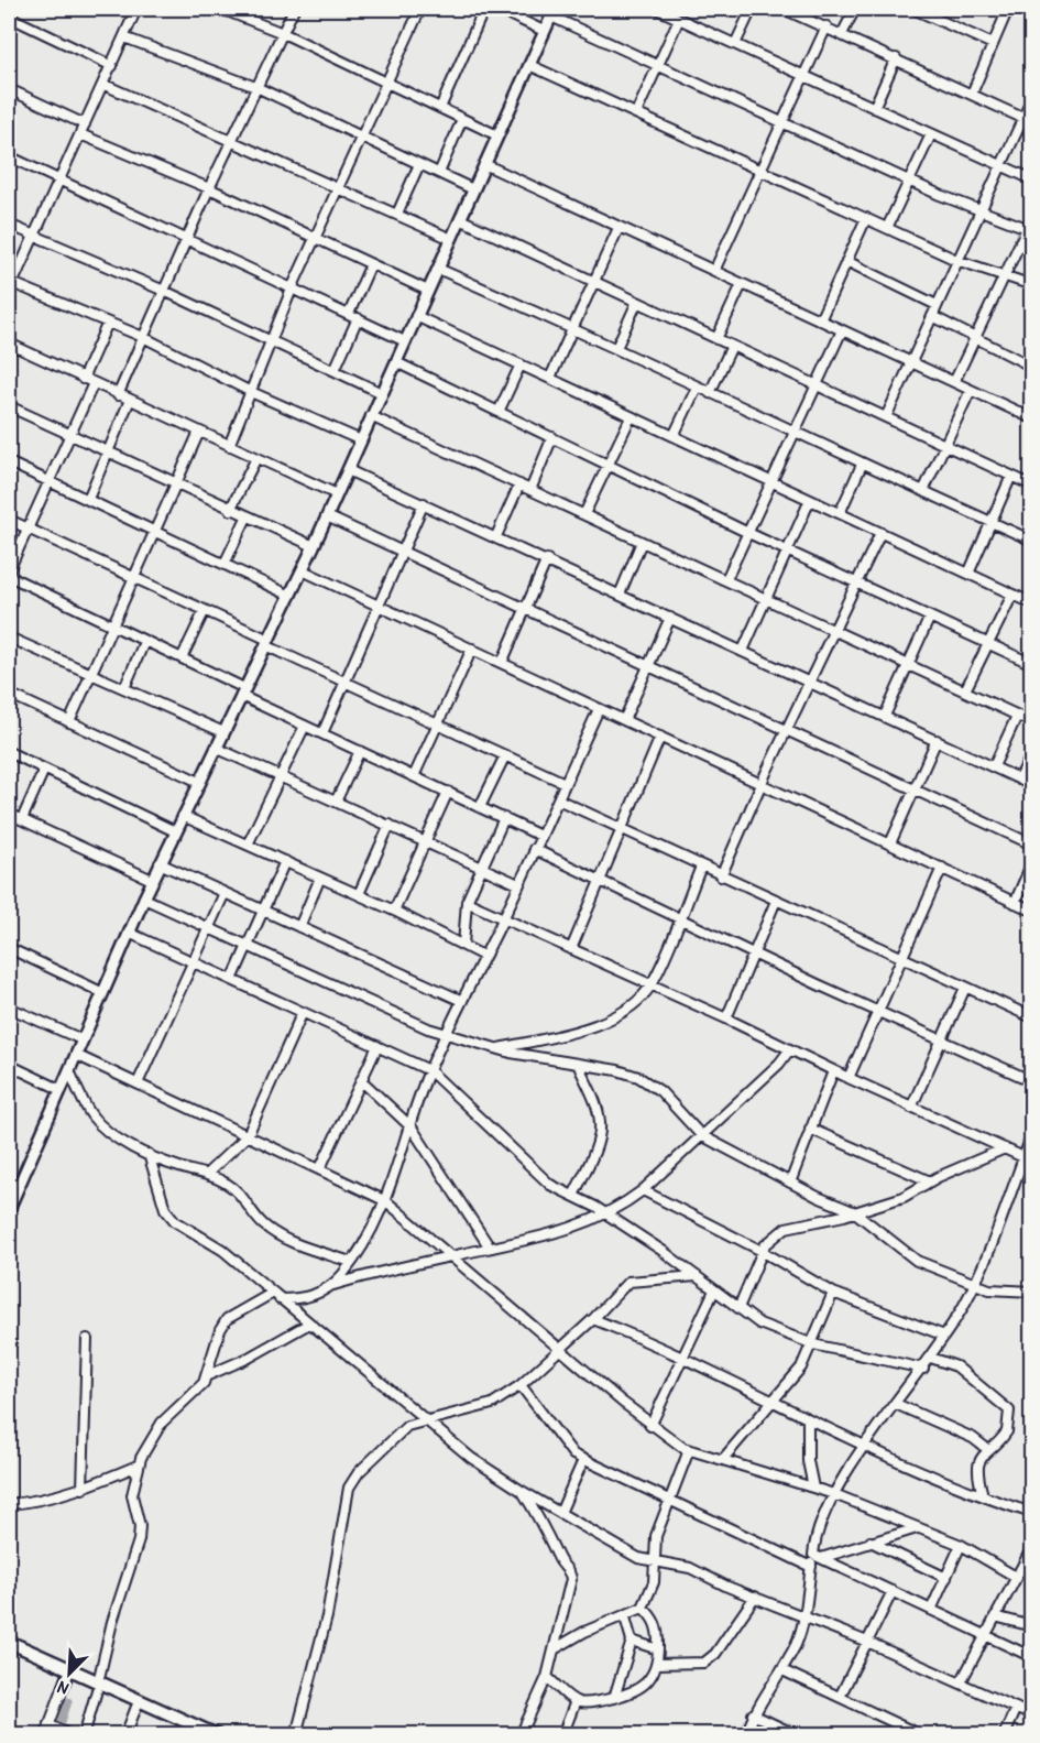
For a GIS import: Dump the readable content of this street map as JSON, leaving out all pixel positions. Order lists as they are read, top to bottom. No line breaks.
{"north":"bottom left"}
